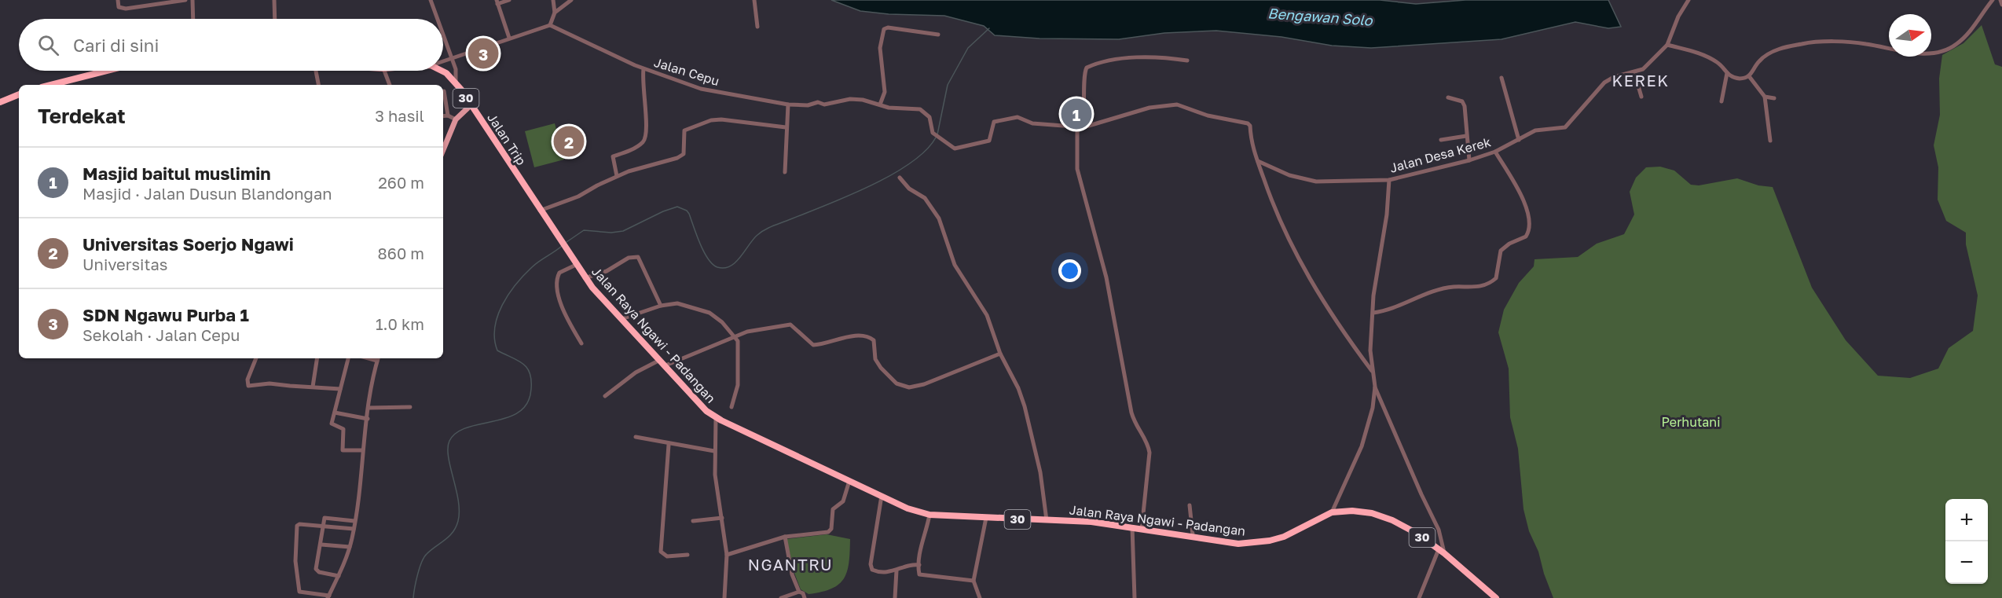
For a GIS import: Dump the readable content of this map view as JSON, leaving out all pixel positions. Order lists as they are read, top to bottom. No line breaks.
{"streets":{"highway":["30","Jalan Trip","Jalan Raya Ngawi - Padangan"],"street":["Jalan Cepu","Jalan Desa Kerek"]},"crossings":[["Jalan Trip","Jalan Raya Ngawi - Padangan"]],"districts":["KEREK","NGANTRU"],"water":["Bengawan Solo"],"parks":["Perhutani"],"north":"right","page":{"search":"Cari di sini","pins":["3","1","2"],"heading":["Terdekat","3 hasil"],"list":[{"mark":"1","name":"Masjid baitul muslimin","note":"Masjid · Jalan Dusun Blandongan","value":"260 m"},{"mark":"2","name":"Universitas Soerjo Ngawi","note":"Universitas","value":"860 m"},{"mark":"3","name":"SDN Ngawu Purba 1","note":"Sekolah · Jalan Cepu","value":"1.0 km"}],"map_buttons":["+","−"]}}
